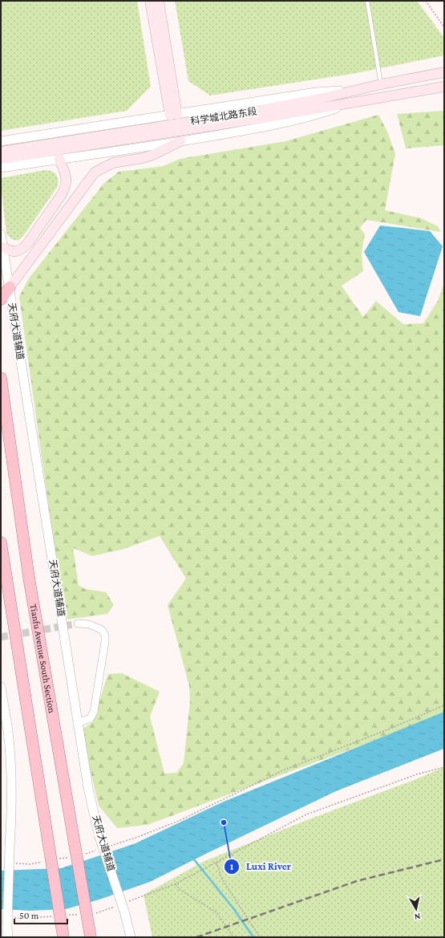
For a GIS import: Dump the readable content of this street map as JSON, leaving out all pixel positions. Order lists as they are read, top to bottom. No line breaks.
{"streets":{"highway":["Tianfu Avenue South Section"],"main road":["科学城北路东段"],"street":["天府大道辅道"]},"places":["Luxi River"],"scale_bar":"50 m","north":"bottom"}
